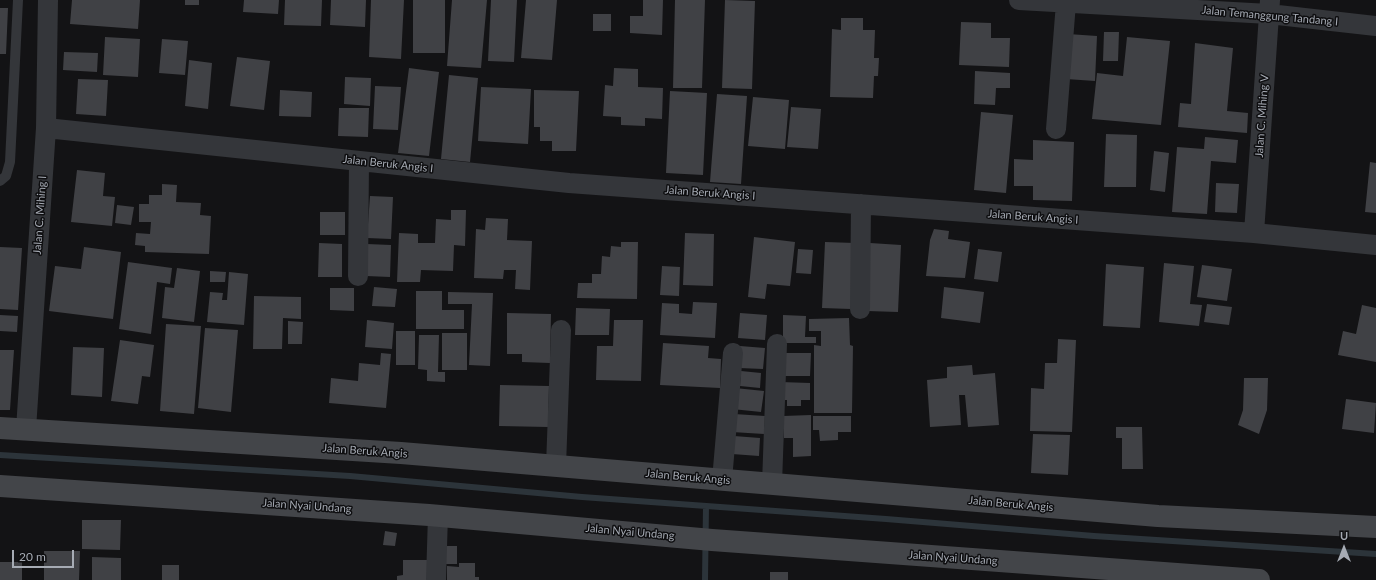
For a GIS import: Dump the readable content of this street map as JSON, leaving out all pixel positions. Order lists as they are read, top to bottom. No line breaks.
{"streets":{"street":["Jalan Temanggung Tandang I","Jalan C. Mihing V","Jalan Beruk Angis I","Jalan C. Mihing I","Jalan Beruk Angis","Jalan Nyai Undang"]},"crossings":[["Jalan Temanggung Tandang I","Jalan C. Mihing V"],["Jalan C. Mihing V","Jalan Beruk Angis I"],["Jalan Beruk Angis I","Jalan C. Mihing I"],["Jalan C. Mihing I","Jalan Beruk Angis"]],"scale_bar":"20 m","north":"top"}
